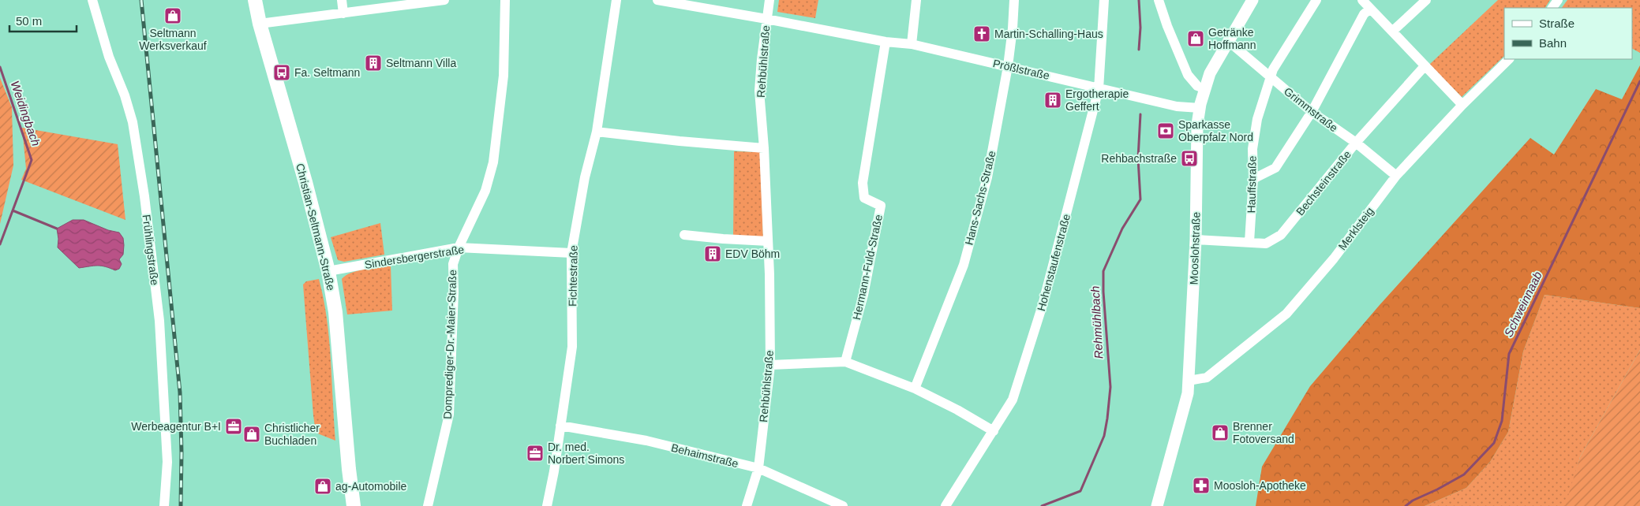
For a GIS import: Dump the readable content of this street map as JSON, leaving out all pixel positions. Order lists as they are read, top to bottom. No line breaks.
{"streets":{"main road":["Christian-Seltmann-Straße"],"street":["Rehbühlstraße","Prößlstraße","Grimmstraße","Bechsteinstraße","Hauffstraße","Hans-Sachs-Straße","Merklsteig","Mooslohstraße","Frühlingstraße","Sindersbergerstraße","Hohenstaufenstraße","Hermann-Fuld-Straße","Fichtestraße","Domprediger-Dr.-Maier-Straße","Behaimstraße"]},"crossings":[["Rehbühlstraße","Prößlstraße"],["Rehbühlstraße","Behaimstraße"],["Prößlstraße","Hans-Sachs-Straße"],["Prößlstraße","Mooslohstraße"],["Prößlstraße","Hohenstaufenstraße"],["Prößlstraße","Hermann-Fuld-Straße"],["Grimmstraße","Bechsteinstraße"],["Grimmstraße","Hauffstraße"],["Grimmstraße","Merklsteig"],["Grimmstraße","Mooslohstraße"],["Bechsteinstraße","Hauffstraße"],["Bechsteinstraße","Mooslohstraße"],["Christian-Seltmann-Straße","Sindersbergerstraße"],["Merklsteig","Mooslohstraße"],["Sindersbergerstraße","Fichtestraße"],["Sindersbergerstraße","Domprediger-Dr.-Maier-Straße"],["Fichtestraße","Behaimstraße"]],"water":["Weidingbach","Schweinnaab","Rehmühlbach"],"places":{"shop":["Seltmann Werksverkauf","Getränke Hoffmann","Brenner Fotoversand","Christlicher Buchladen","ag-Automobile"],"church":["Martin-Schalling-Haus"],"building":["Seltmann Villa","Ergotherapie Geffert","EDV Böhm"],"bus stop":["Fa. Seltmann","Rehbachstraße"],"bank":["Sparkasse Oberpfalz Nord"],"office":["Werbeagentur B+I","Dr. med. Norbert Simons"],"pharmacy":["Moosloh-Apotheke"]},"legend":["Straße","Bahn"],"scale_bar":"50 m"}
